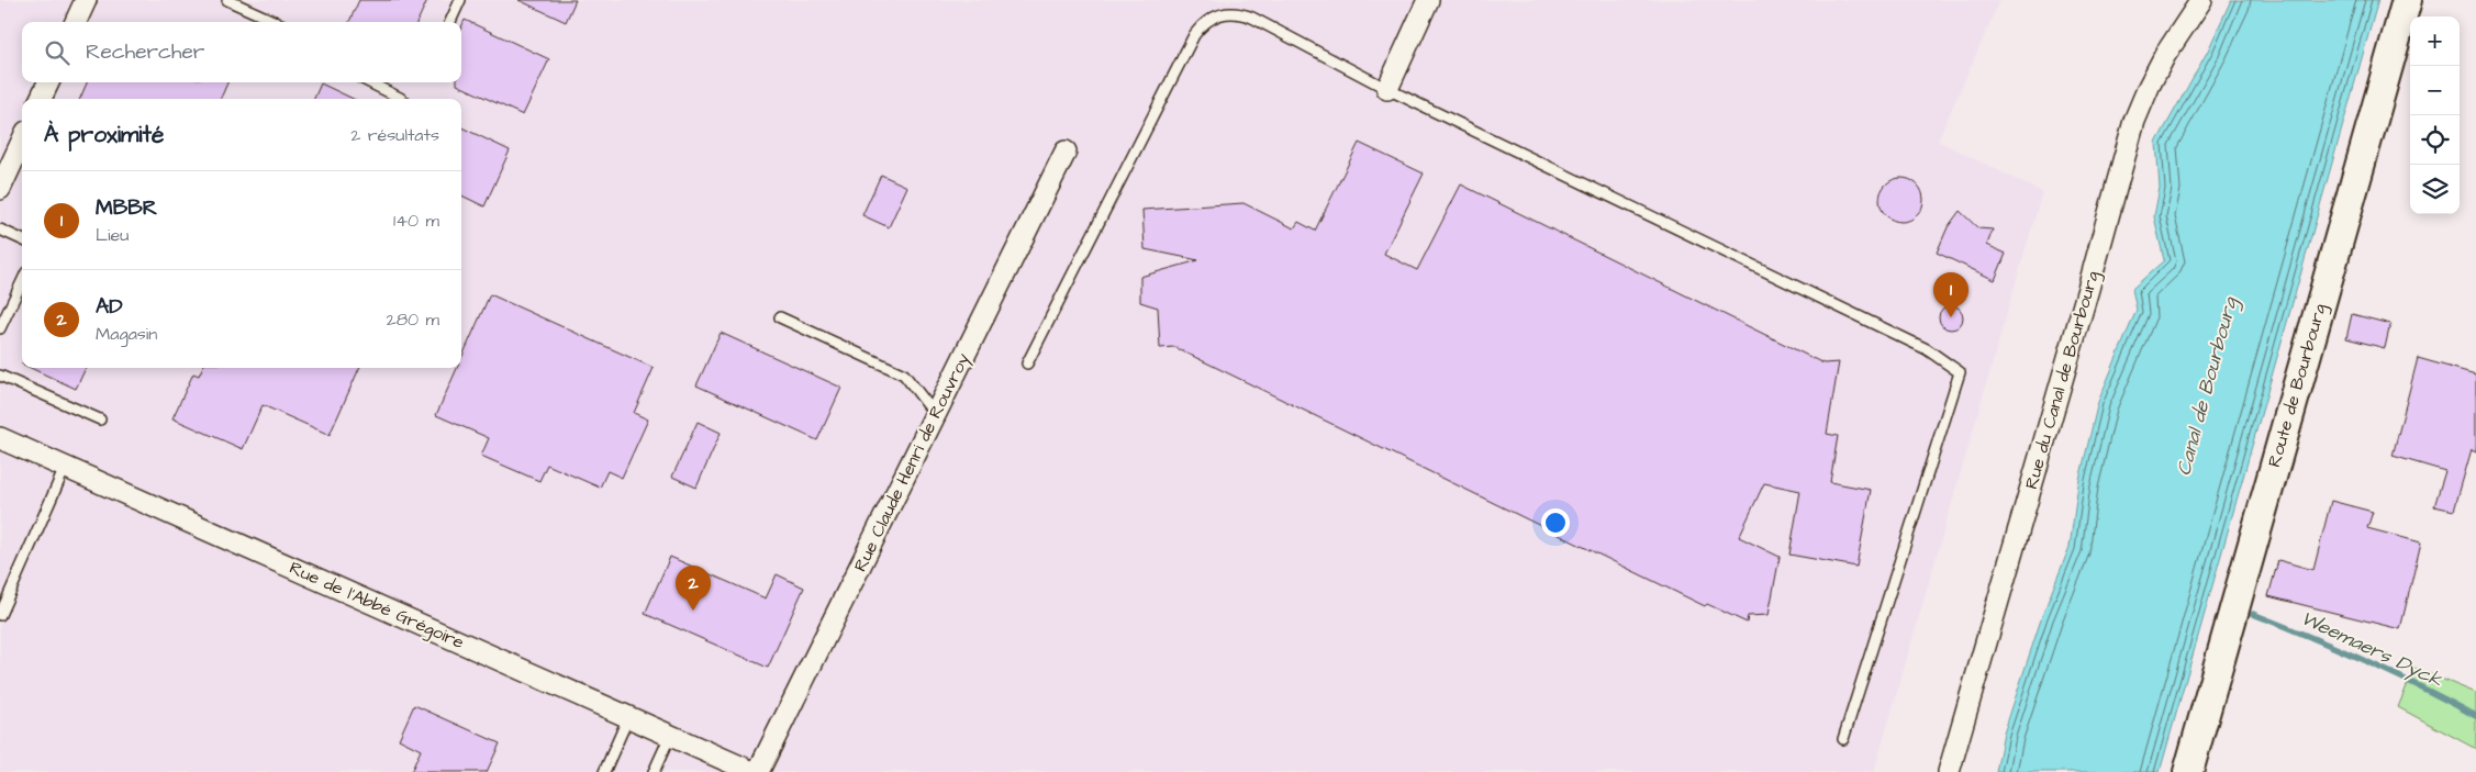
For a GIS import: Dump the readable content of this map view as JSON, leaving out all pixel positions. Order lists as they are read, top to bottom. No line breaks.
{"streets":{"main road":["Route de Bourbourg"],"street":["Rue du Canal de Bourbourg","Rue Claude Henri de Rouvroy","Rue de l'Abbé Grégoire"]},"water":["Canal de Bourbourg","Weemaers Dyck"],"page":{"map_buttons":["+","−"],"search":"Rechercher","heading":["À proximité","2 résultats"],"list":[{"mark":"1","name":"MBBR","note":"Lieu","value":"140 m"},{"mark":"2","name":"AD","note":"Magasin","value":"280 m"}],"pins":["1","2"]}}
